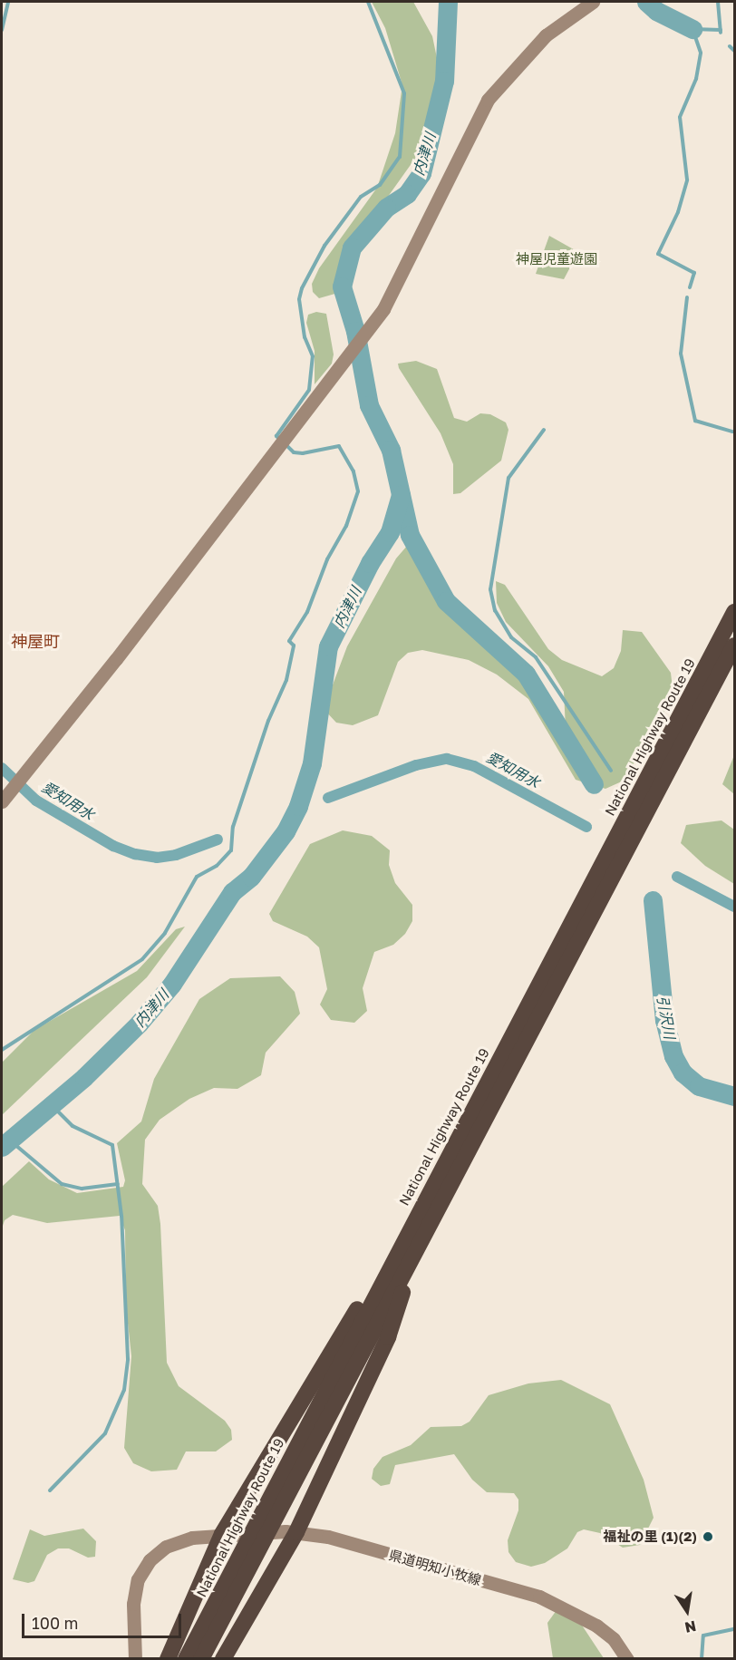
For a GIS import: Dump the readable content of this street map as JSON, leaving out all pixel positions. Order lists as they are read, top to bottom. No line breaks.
{"streets":{"highway":["National Highway Route 19"],"street":["県道明知小牧線"]},"districts":["神屋町"],"water":["内津川","愛知用水","引沢川"],"parks":["神屋児童遊園"],"places":["福祉の里 (1)(2)"],"scale_bar":"100 m","north":"bottom"}
